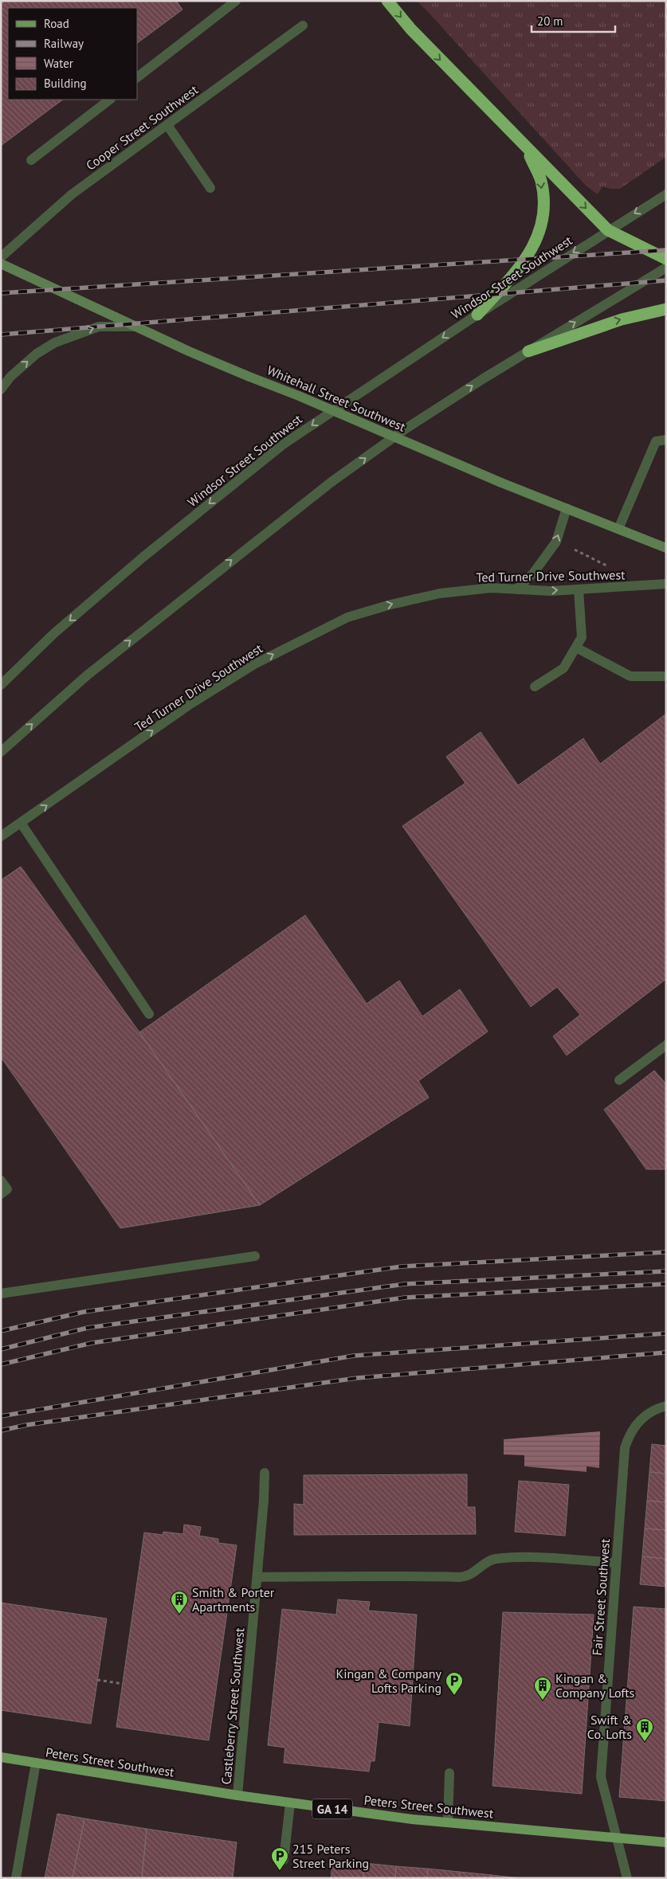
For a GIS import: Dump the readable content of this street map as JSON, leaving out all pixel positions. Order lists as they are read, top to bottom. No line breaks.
{"streets":{"main road":["Whitehall Street Southwest","Peters Street Southwest","GA 14"],"street":["Cooper Street Southwest","Windsor Street Southwest","Ted Turner Drive Southwest","Fair Street Southwest","Castleberry Street Southwest"]},"crossings":[["Fair Street Southwest","Peters Street Southwest"],["Castleberry Street Southwest","Peters Street Southwest"]],"places":{"building":["Smith & Porter Apartments","Kingan & Company Lofts","Swift & Co. Lofts"],"parking":["Kingan & Company Lofts Parking","215 Peters Street Parking"]},"legend":["Road","Railway","Water","Building"],"scale_bar":"20 m"}
